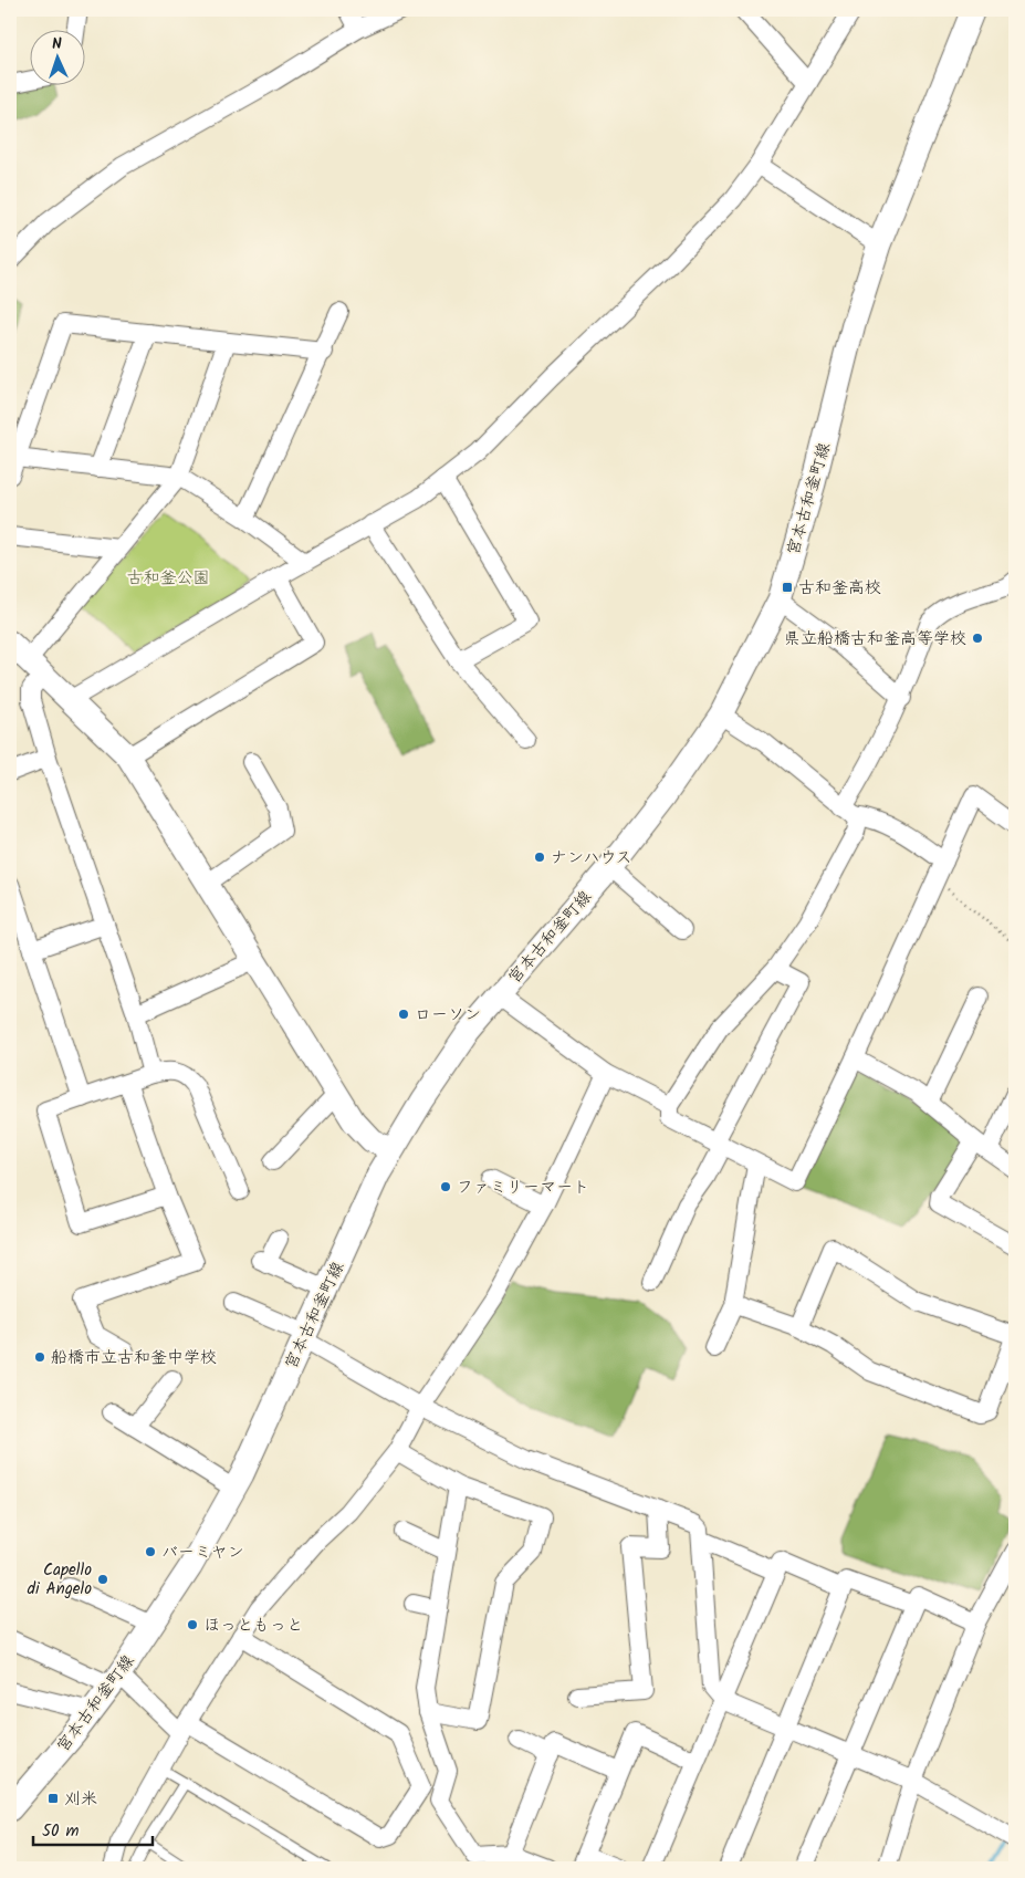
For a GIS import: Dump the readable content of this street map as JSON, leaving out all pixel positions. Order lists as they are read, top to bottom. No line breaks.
{"streets":{"street":["宮本古和釜町線"]},"parks":["古和釜公園"],"places":{"transit":["古和釜高校","刈米"],"other":["県立船橋古和釜高等学校","ナンハウス","ローソン","ファミリーマート","船橋市立古和釜中学校","バーミヤン","Capello di Angelo","ほっともっと"]},"scale_bar":"50 m","north":"top"}
